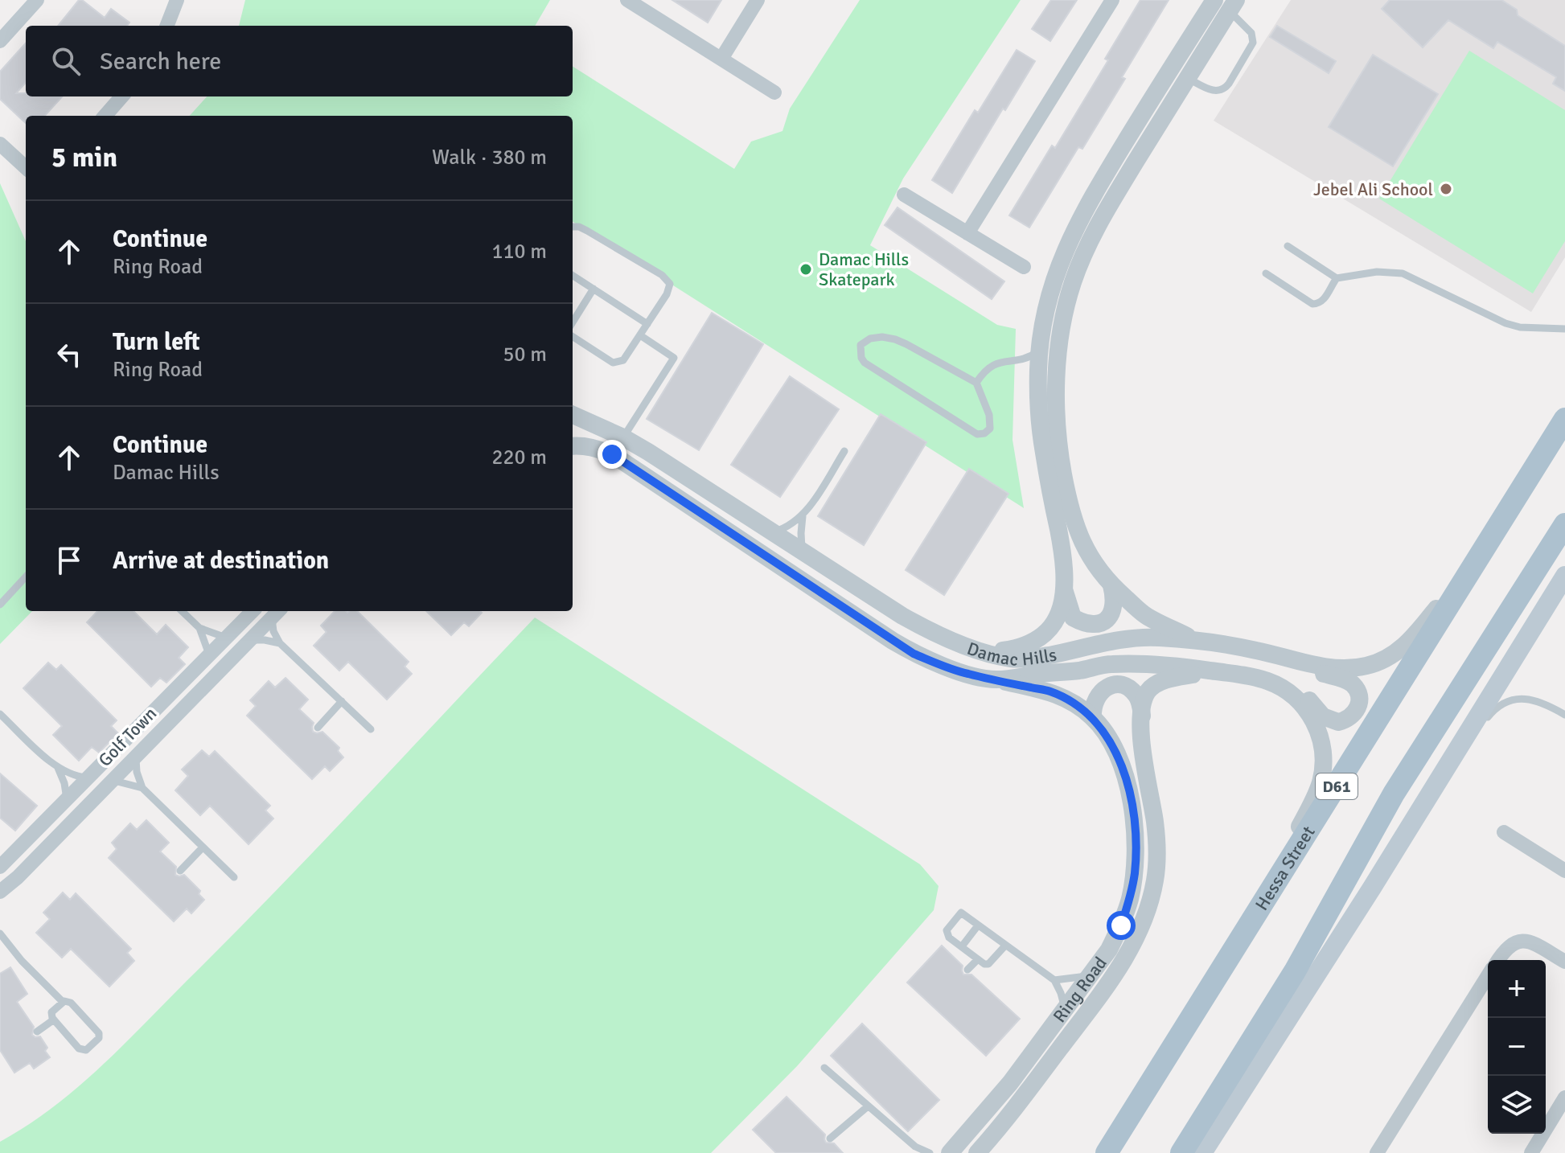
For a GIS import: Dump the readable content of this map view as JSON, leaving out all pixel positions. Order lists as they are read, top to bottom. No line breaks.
{"streets":{"main road":["D61","Hessa Street"],"street":["Damac Hills","Golf Town","Ring Road"]},"crossings":[["Damac Hills","Hessa Street"],["Damac Hills","Ring Road"]],"places":["Jebel Ali School","Damac Hills Skatepark"],"page":{"search":"Search here","heading":["5 min","Walk · 380 m"],"list":[["Continue","Ring Road","110 m"],["Turn left","Ring Road","50 m"],["Continue","Damac Hills","220 m"],"Arrive at destination"],"map_buttons":["+","−"]}}
